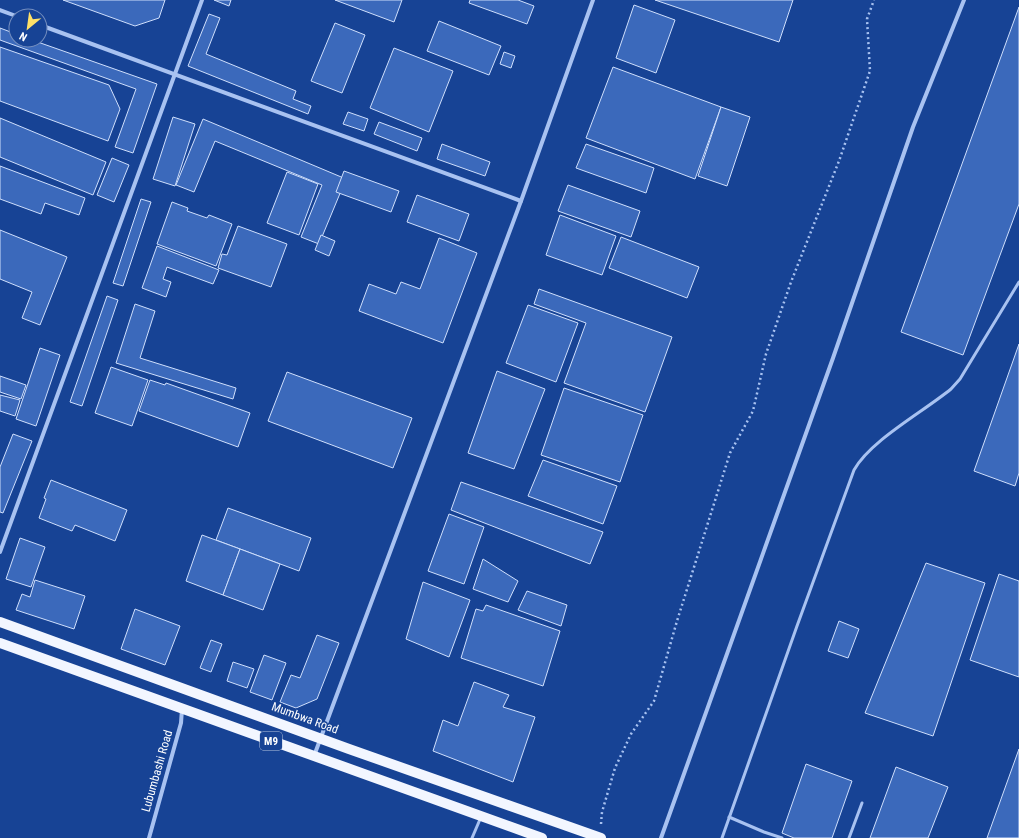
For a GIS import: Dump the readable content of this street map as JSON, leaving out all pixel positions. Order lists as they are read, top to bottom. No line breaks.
{"streets":{"main road":["Mumbwa Road","M9"],"street":["Lubumbashi Road"]},"crossings":[["M9","Lubumbashi Road"]],"north":"bottom left"}
